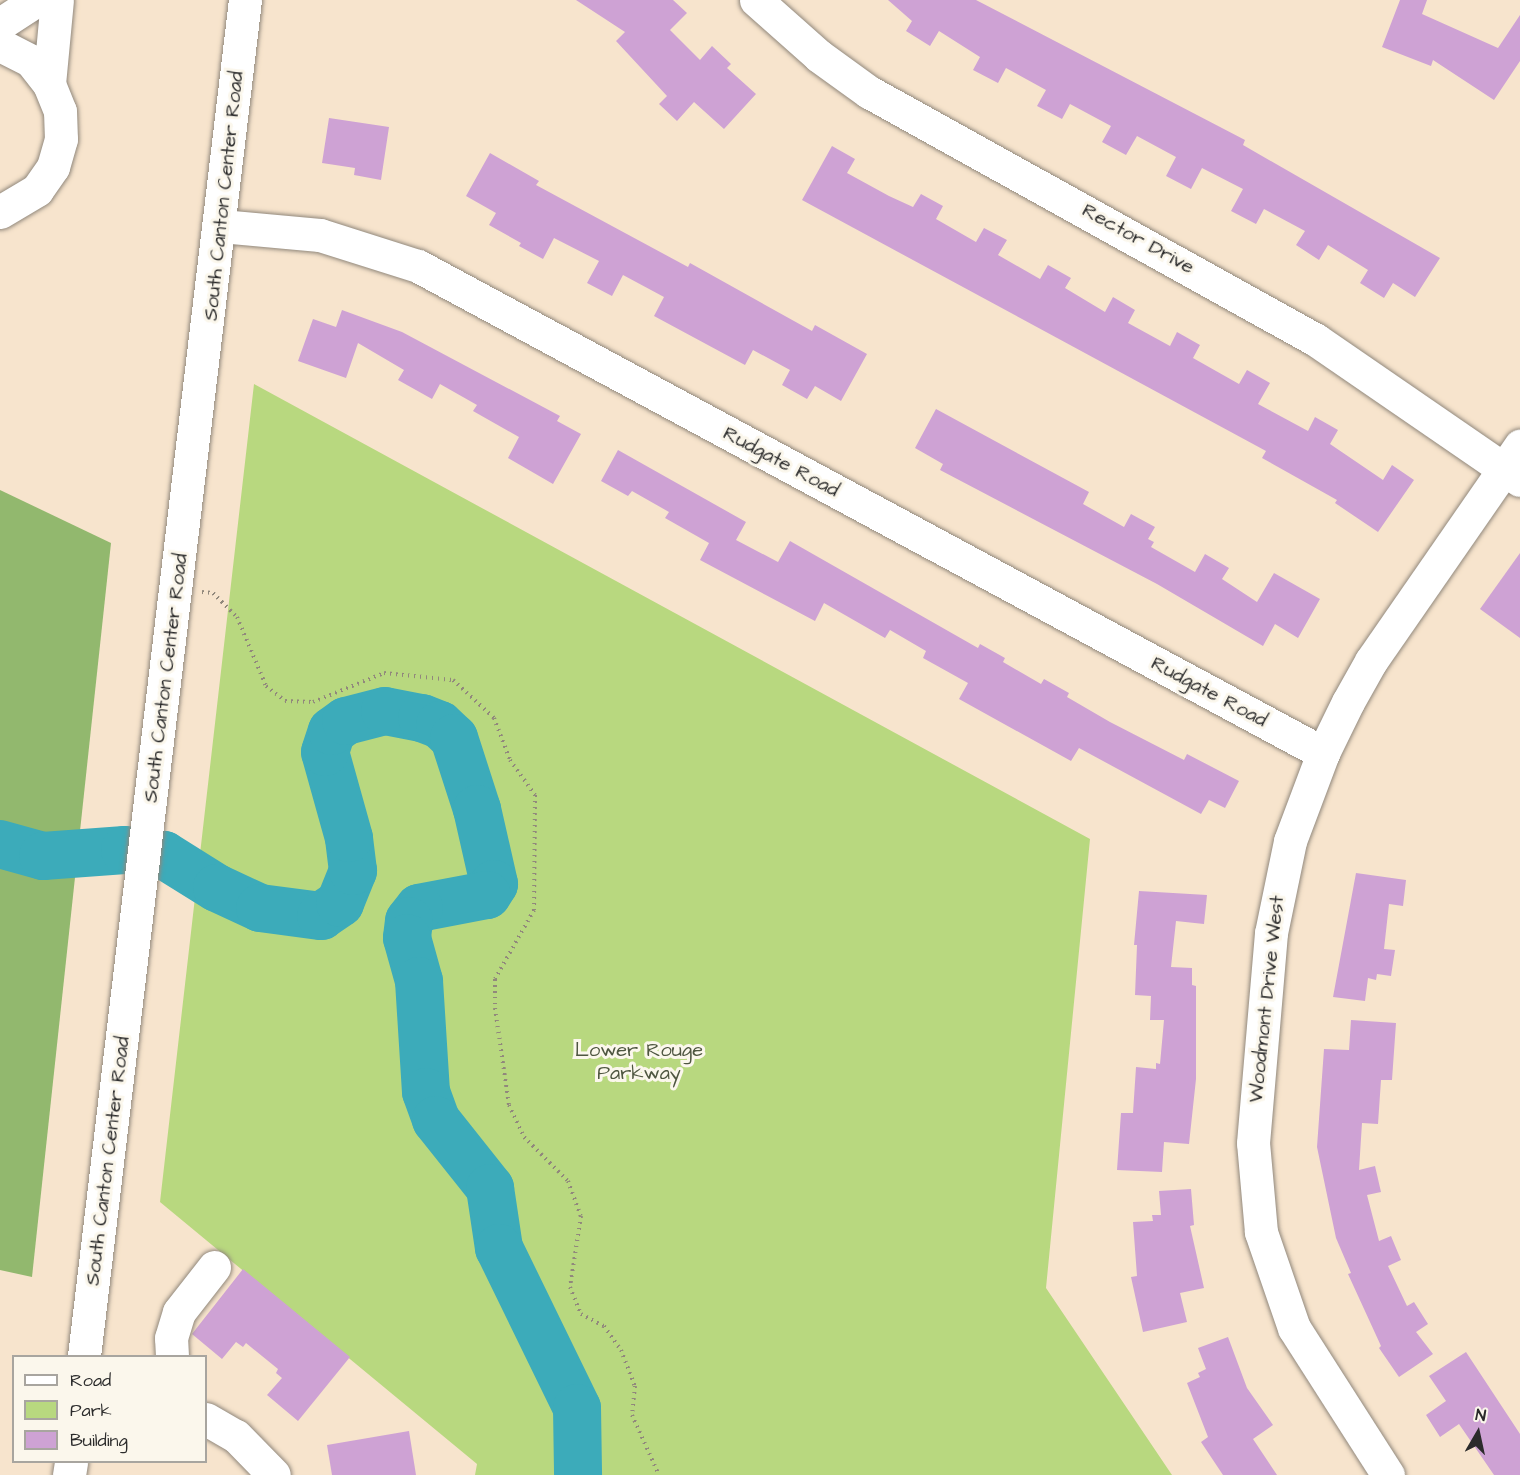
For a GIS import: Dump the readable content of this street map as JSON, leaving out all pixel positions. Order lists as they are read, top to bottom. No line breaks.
{"streets":{"street":["South Canton Center Road","Rector Drive","Rudgate Road","Woodmont Drive West"]},"crossings":[["South Canton Center Road","Rudgate Road"],["Rector Drive","Woodmont Drive West"],["Rudgate Road","Woodmont Drive West"]],"parks":["Lower Rouge Parkway"],"legend":["Road","Park","Building"],"north":"top"}
